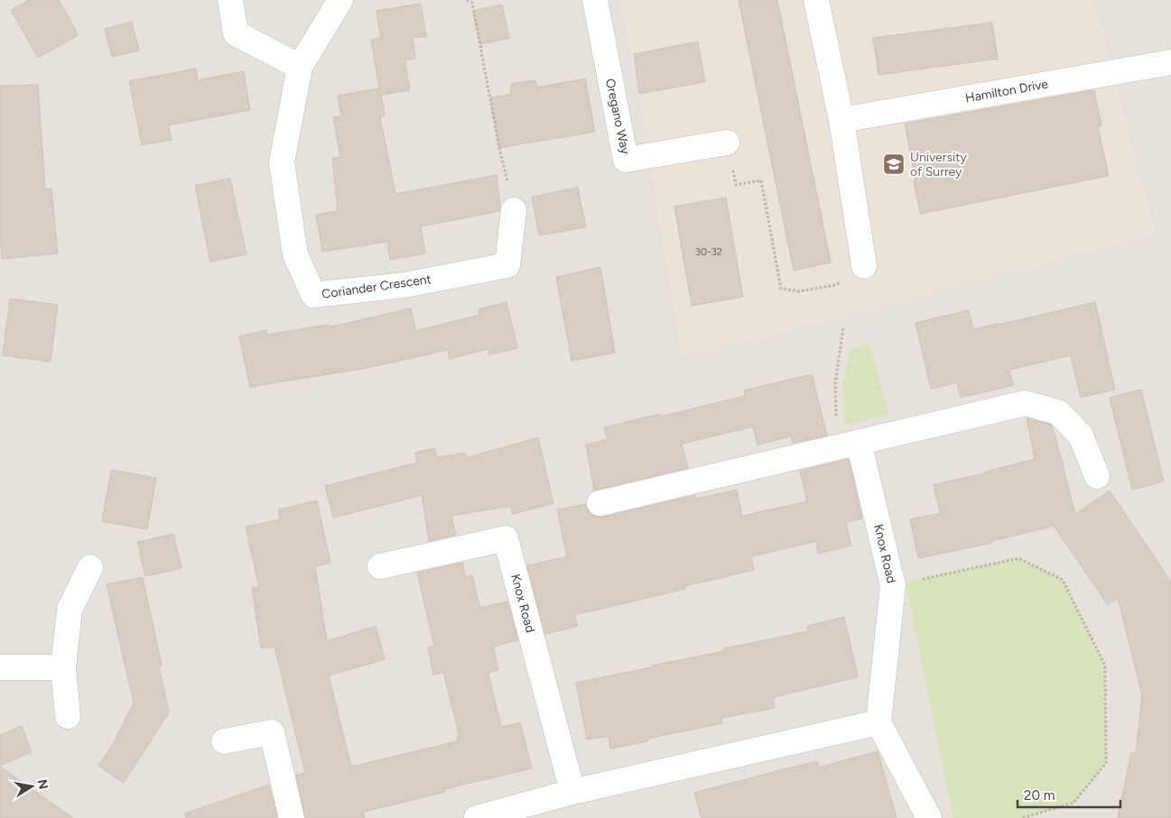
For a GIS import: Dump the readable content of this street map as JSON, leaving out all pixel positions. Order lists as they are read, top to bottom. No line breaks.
{"streets":{"street":["Hamilton Drive","Oregano Way","Coriander Crescent","Knox Road"]},"places":{"school or university":["University of Surrey"]},"house_numbers":["30-32"],"scale_bar":"20 m","north":"right"}
